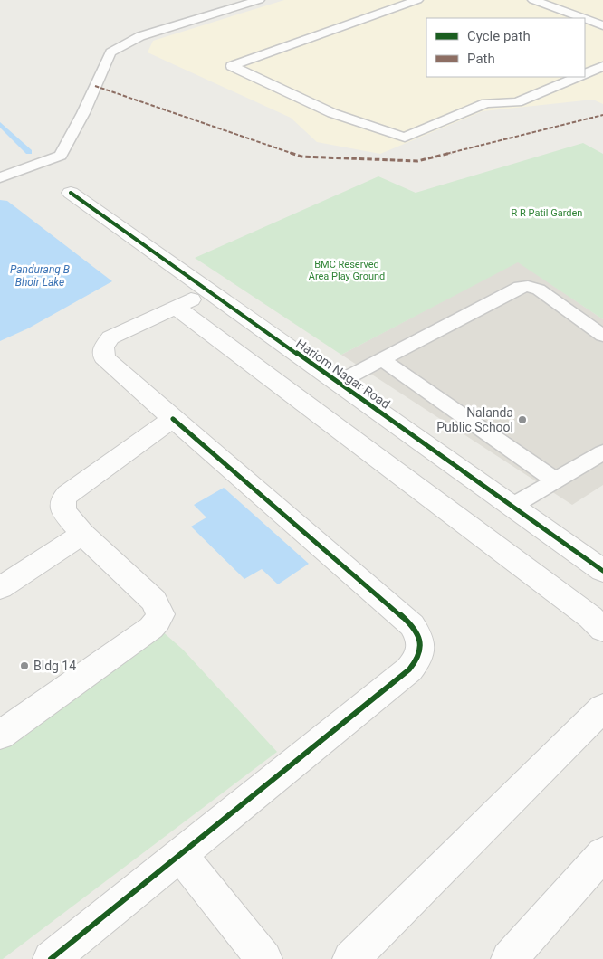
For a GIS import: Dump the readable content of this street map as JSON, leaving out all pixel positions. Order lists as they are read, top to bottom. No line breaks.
{"streets":{"street":["Hariom Nagar Road"]},"water":["Pandurang B Bhoir Lake"],"parks":["R R Patil Garden","BMC Reserved Area Play Ground"],"places":["Nalanda Public School","Bldg 14"],"legend":["Cycle path","Path"]}
